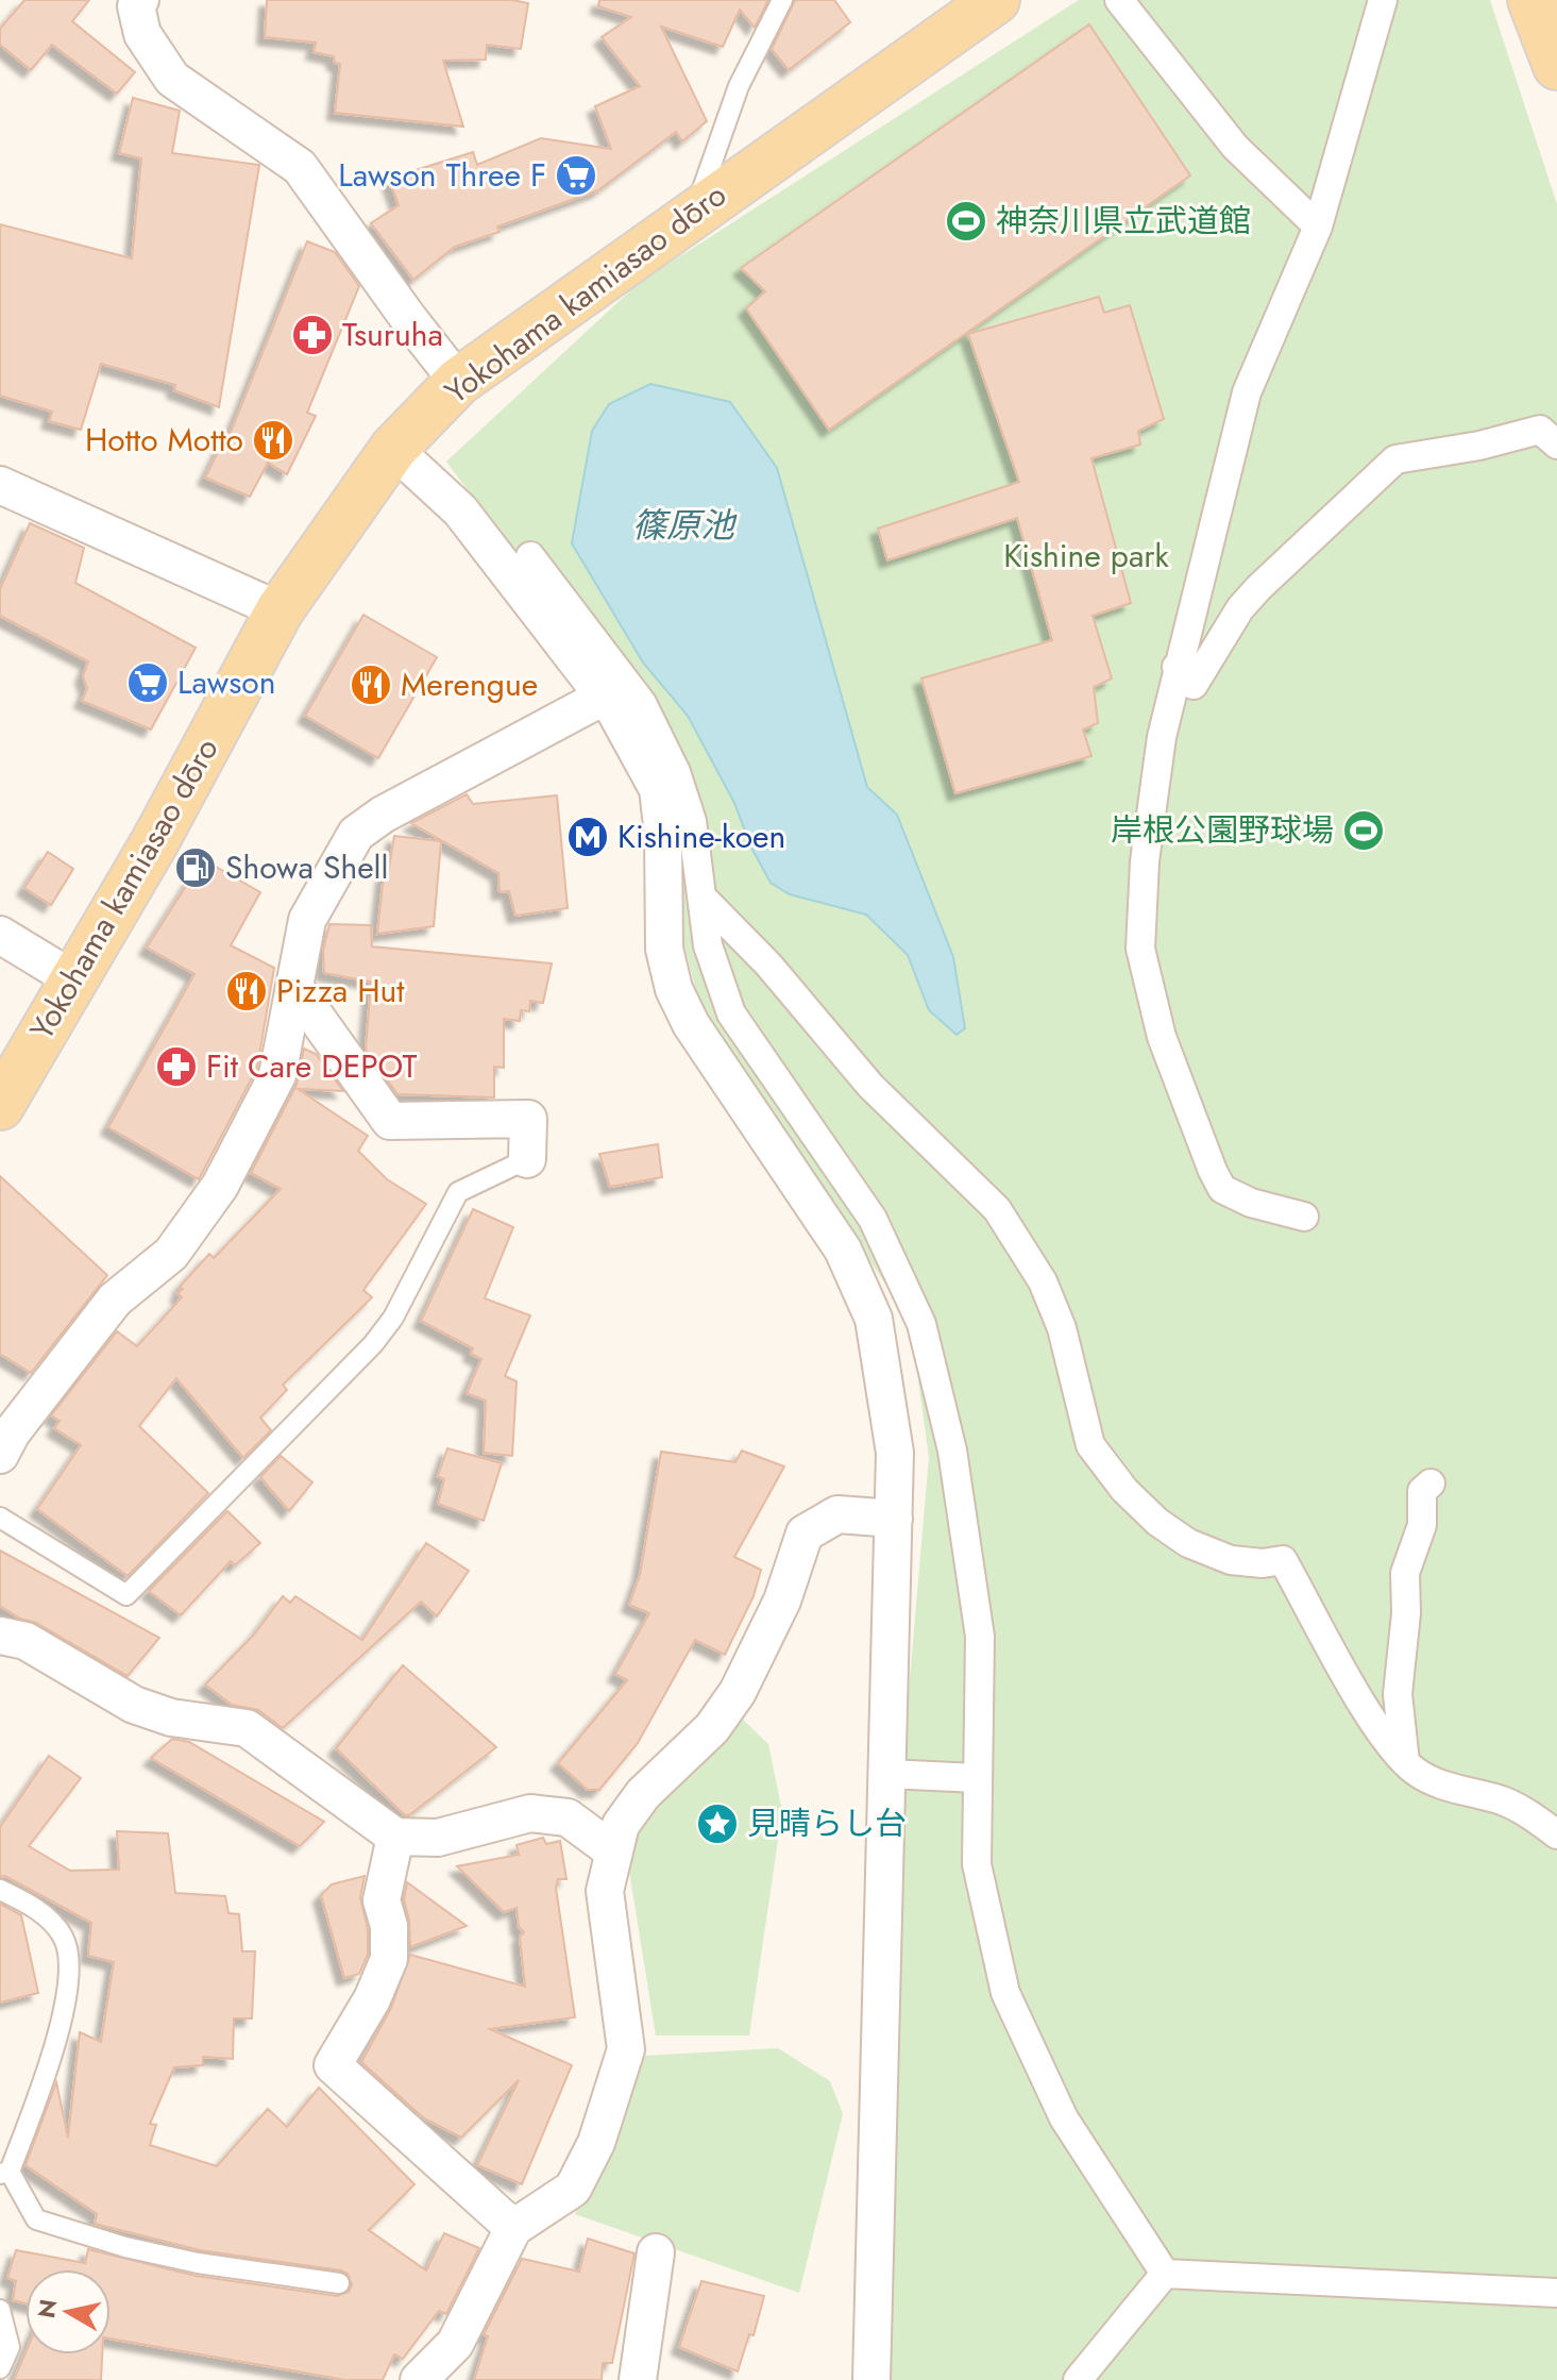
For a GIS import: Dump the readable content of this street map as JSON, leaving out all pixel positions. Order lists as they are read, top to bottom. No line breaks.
{"streets":{"main road":["Yokohama kamiasao dōro"]},"water":["篠原池"],"parks":["Kishine park"],"places":{"supermarket":["Lawson Three F","Lawson"],"sports":["神奈川県立武道館","岸根公園野球場"],"pharmacy":["Tsuruha","Fit Care DEPOT"],"restaurant":["Hotto Motto","Merengue","Pizza Hut"],"metro station":["Kishine-koen"],"fuel station":["Showa Shell"],"place":["見晴らし台"]},"north":"left"}
